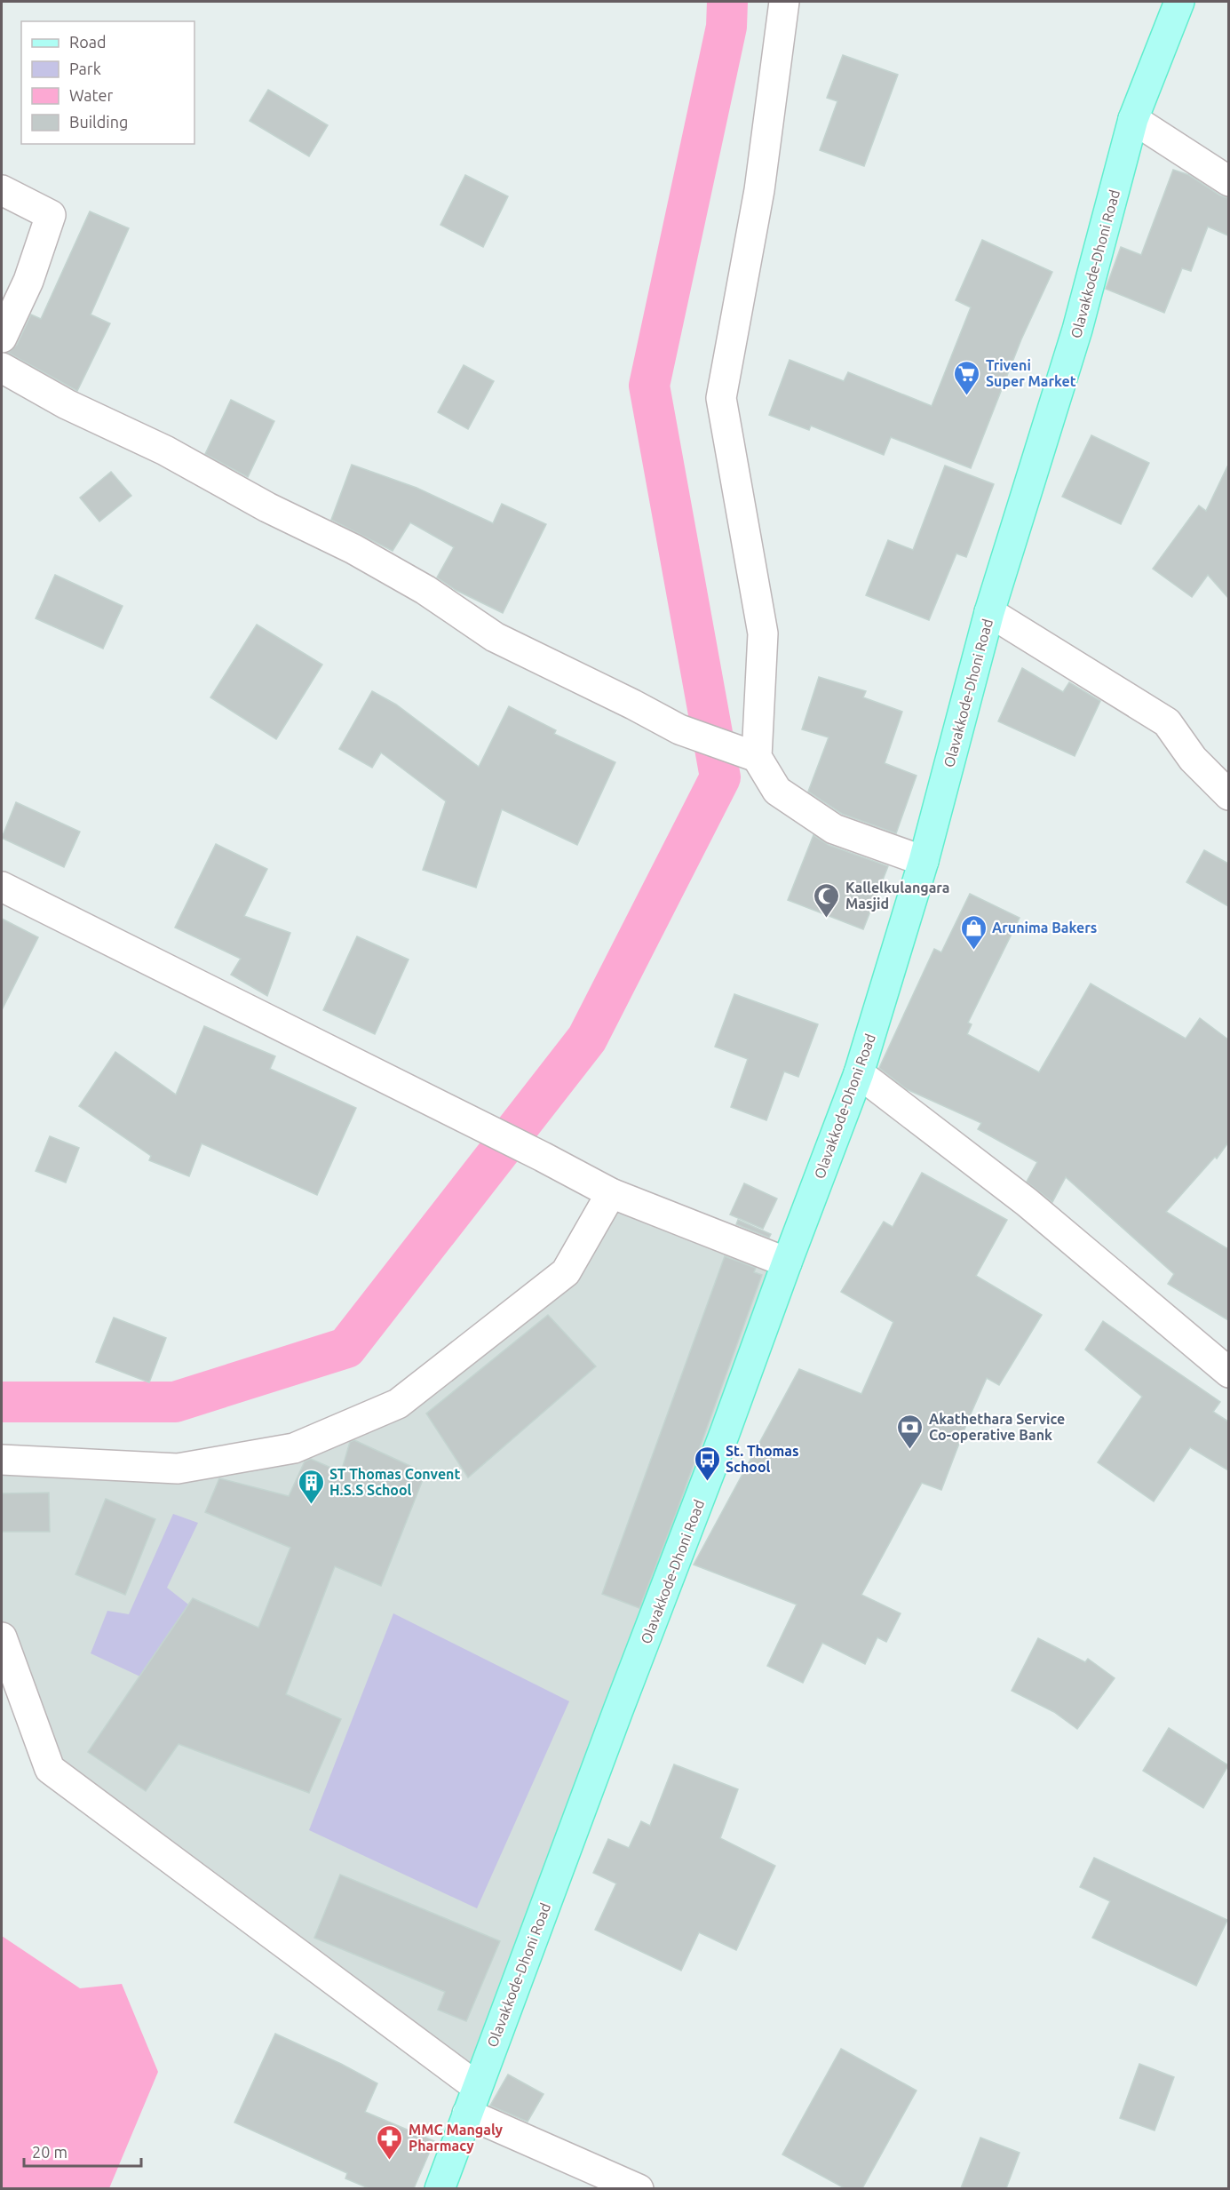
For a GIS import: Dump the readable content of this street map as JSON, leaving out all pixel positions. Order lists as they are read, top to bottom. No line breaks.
{"streets":{"main road":["Olavakkode-Dhoni Road"]},"places":{"supermarket":["Triveni Super Market"],"mosque":["Kallelkulangara Masjid"],"shop":["Arunima Bakers"],"bank":["Akathethara Service Co-operative Bank"],"bus stop":["St. Thomas School"],"building":["ST Thomas Convent H.S.S School"],"pharmacy":["MMC Mangaly Pharmacy"]},"legend":["Road","Park","Water","Building"],"scale_bar":"20 m"}
